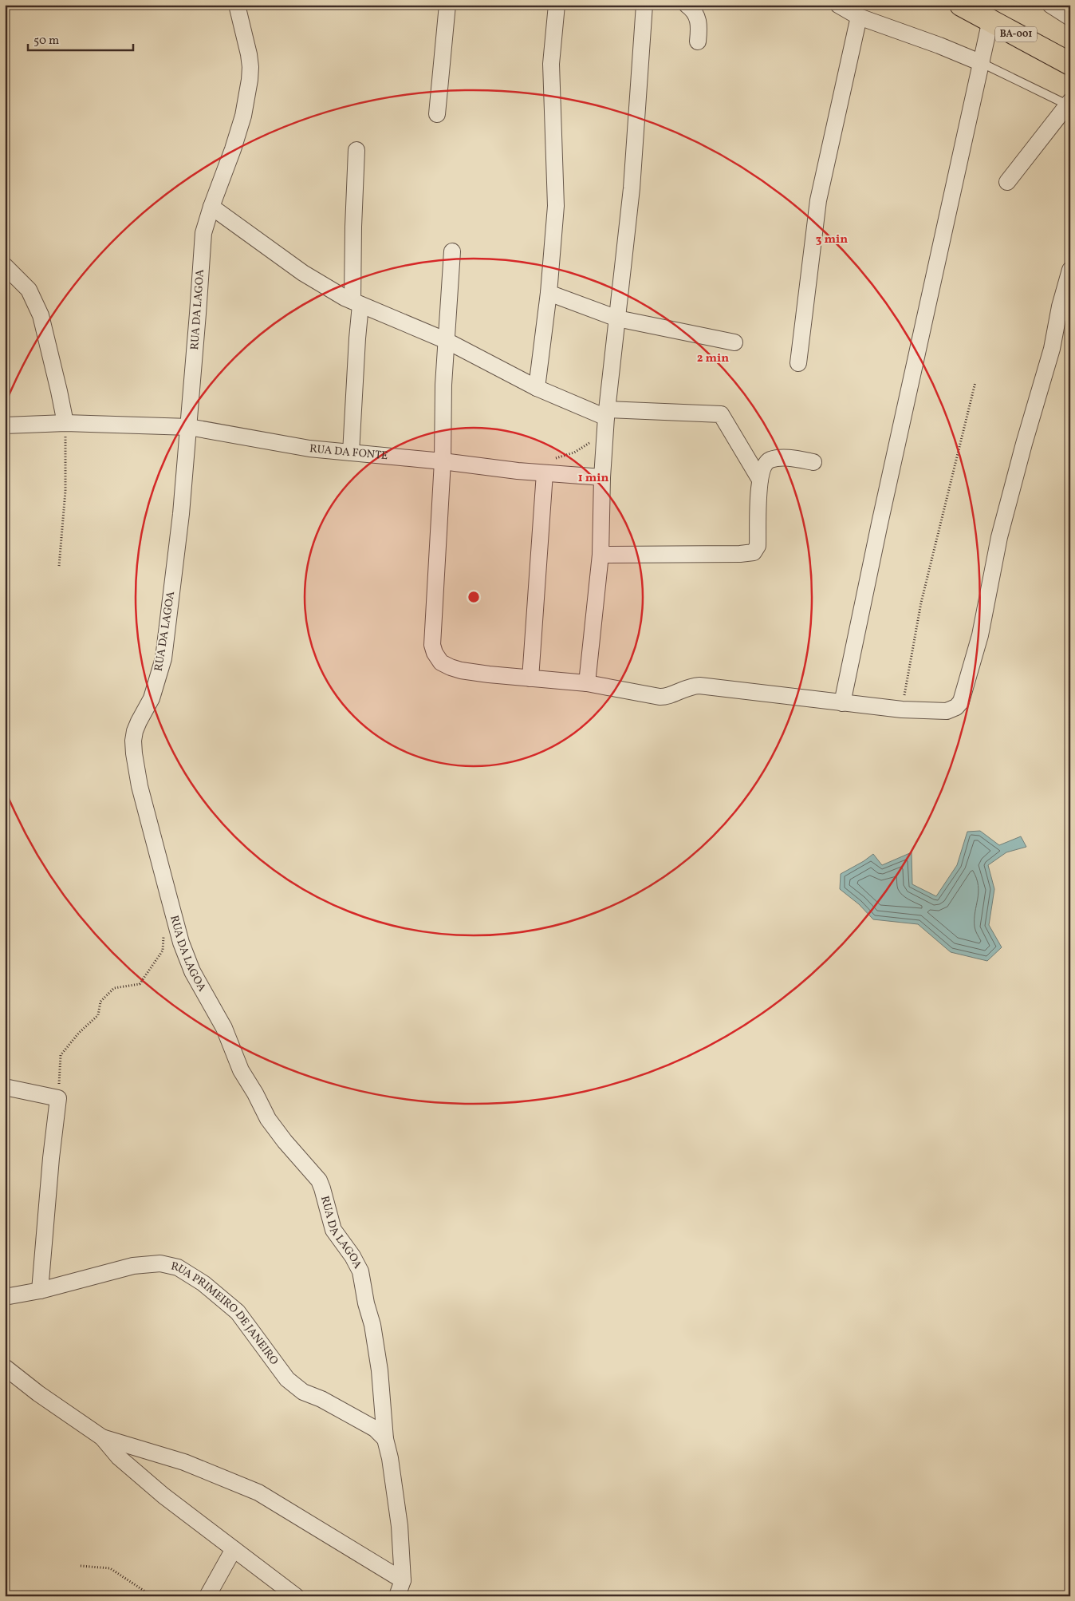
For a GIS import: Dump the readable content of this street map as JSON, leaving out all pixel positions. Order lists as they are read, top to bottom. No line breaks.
{"streets":{"main road":["BA-001"],"street":["RUA DA LAGOA","RUA DA FONTE","RUA PRIMEIRO DE JANEIRO"]},"crossings":[["RUA DA LAGOA","RUA DA FONTE"],["RUA DA LAGOA","RUA PRIMEIRO DE JANEIRO"]],"scale_bar":"50 m","rings":["3 min","2 min","1 min"]}
